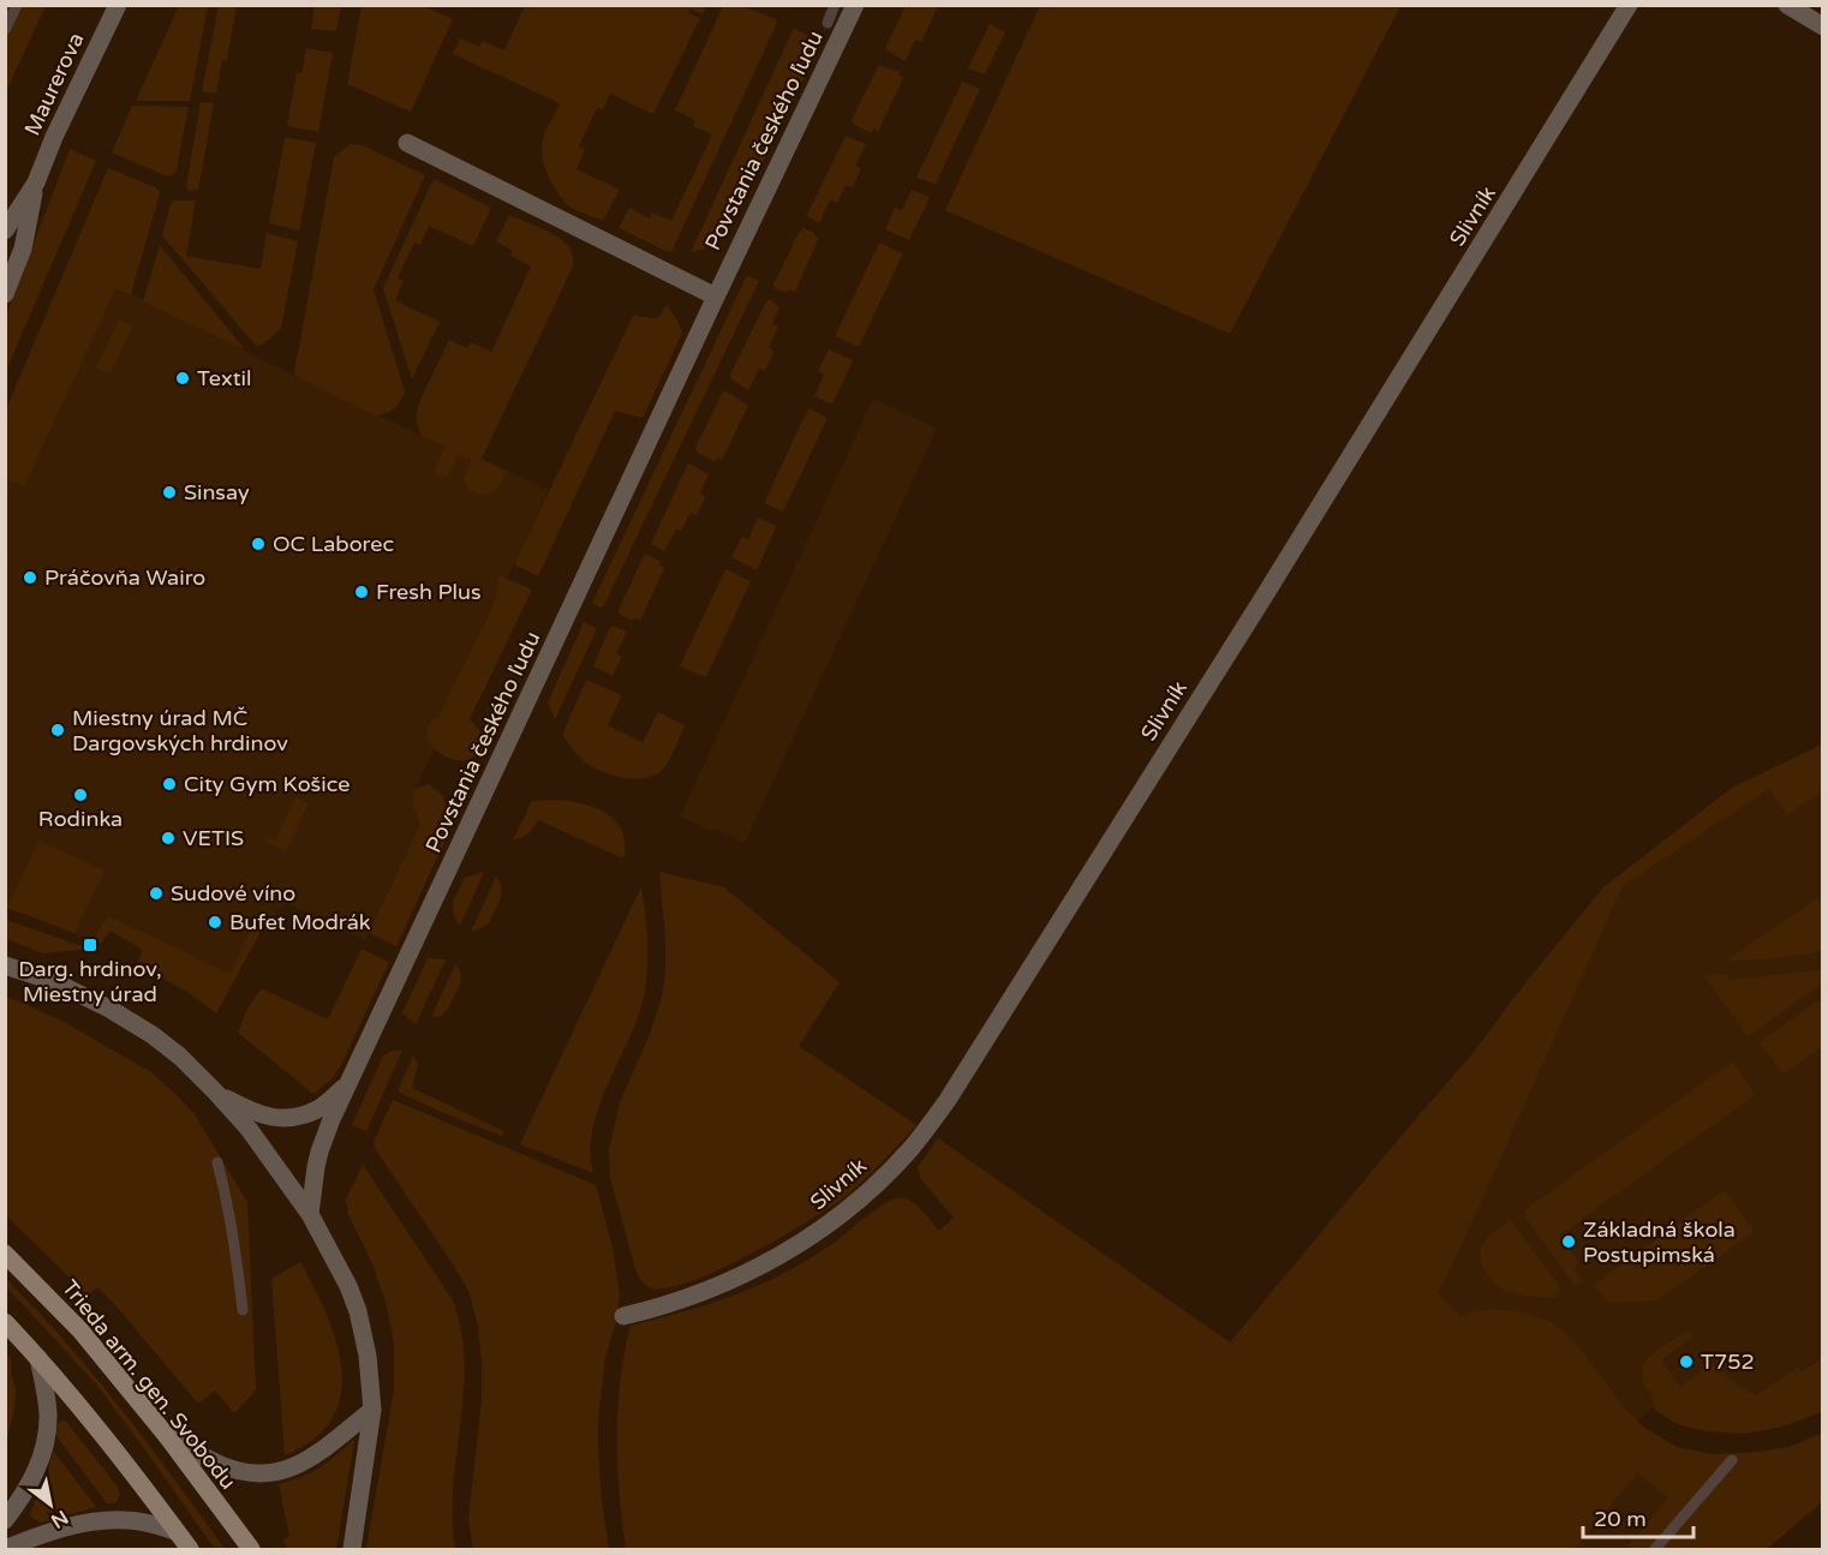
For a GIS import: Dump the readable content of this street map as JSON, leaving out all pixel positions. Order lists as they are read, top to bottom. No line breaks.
{"streets":{"street":["Maurerova","Povstania českého ľudu","Slivník","Trieda arm. gen. Svobodu"]},"places":{"other":["Textil","Sinsay","OC Laborec","Práčovňa Wairo","Fresh Plus","Miestny úrad MČ Dargovských hrdinov","City Gym Košice","Rodinka","VETIS","Sudové víno","Bufet Modrák","Základná škola Postupimská","T752"],"transit":["Darg. hrdinov, Miestny úrad"]},"scale_bar":"20 m","north":"bottom right"}
